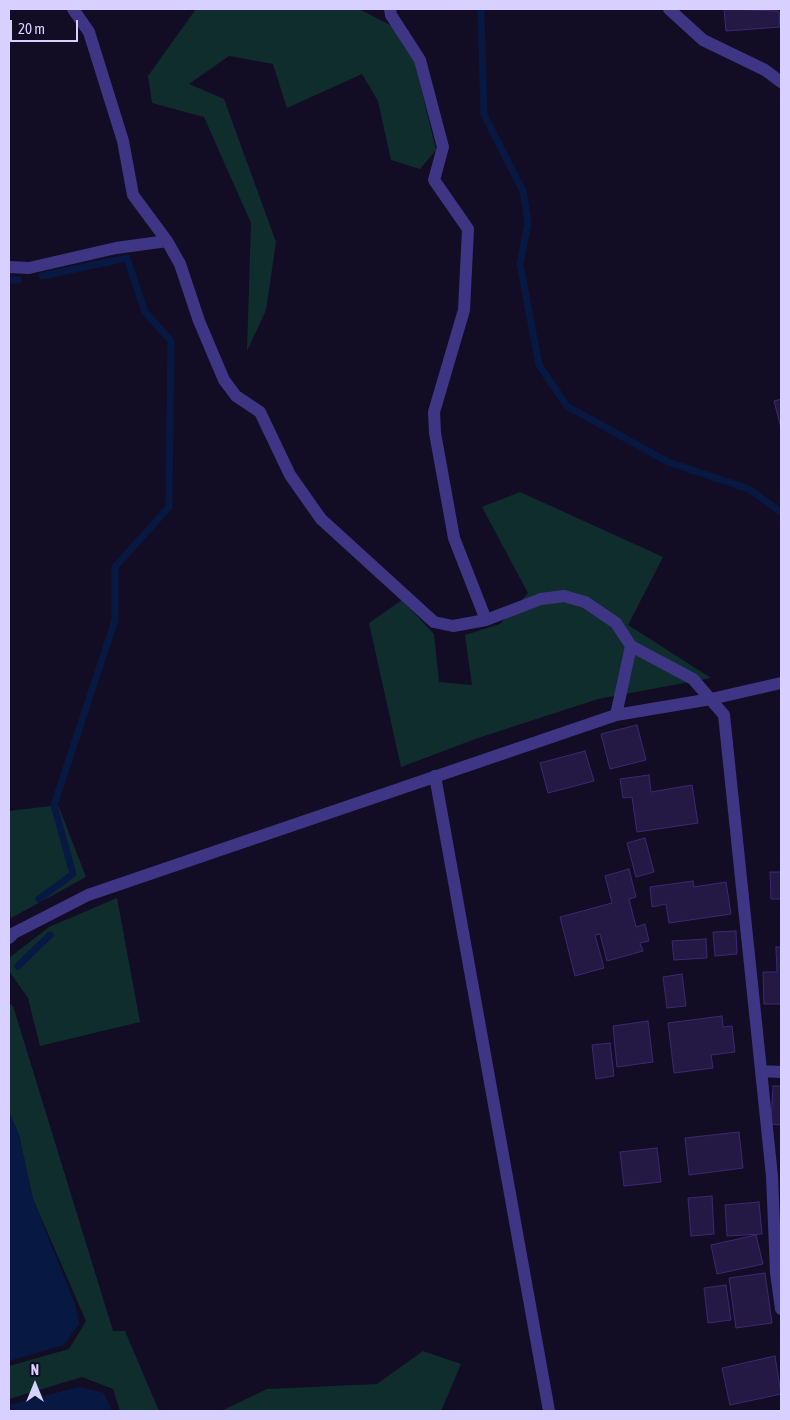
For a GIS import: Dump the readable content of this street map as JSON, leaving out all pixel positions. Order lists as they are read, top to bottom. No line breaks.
{"scale_bar":"20 m","north":"top"}
